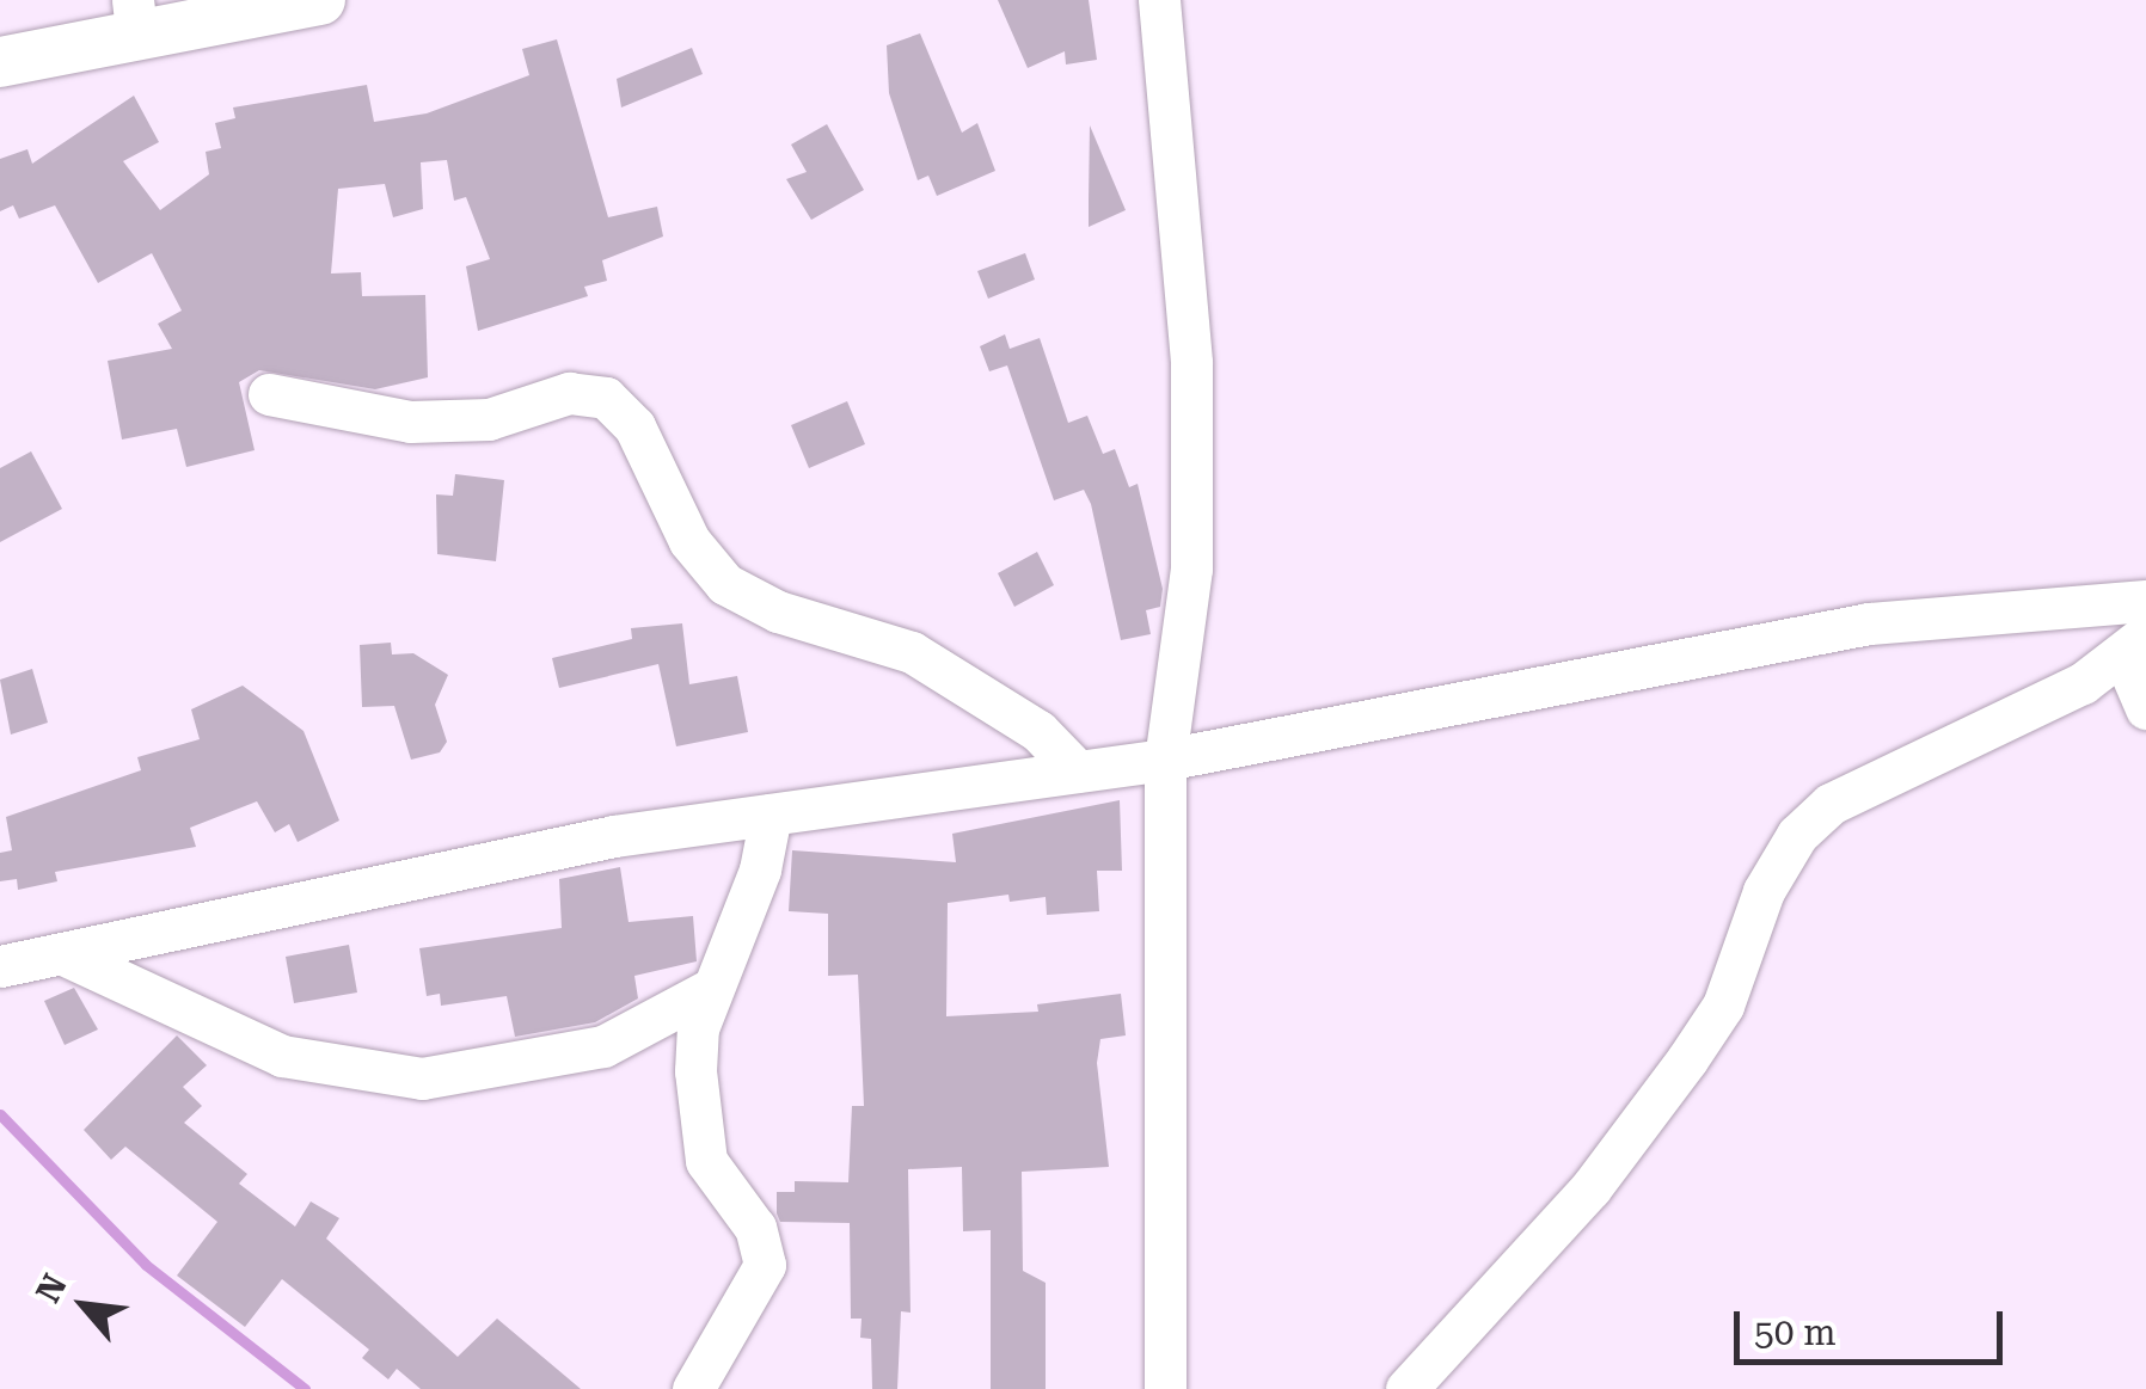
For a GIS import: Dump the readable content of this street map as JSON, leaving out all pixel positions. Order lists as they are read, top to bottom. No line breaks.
{"scale_bar":"50 m","north":"top left"}
